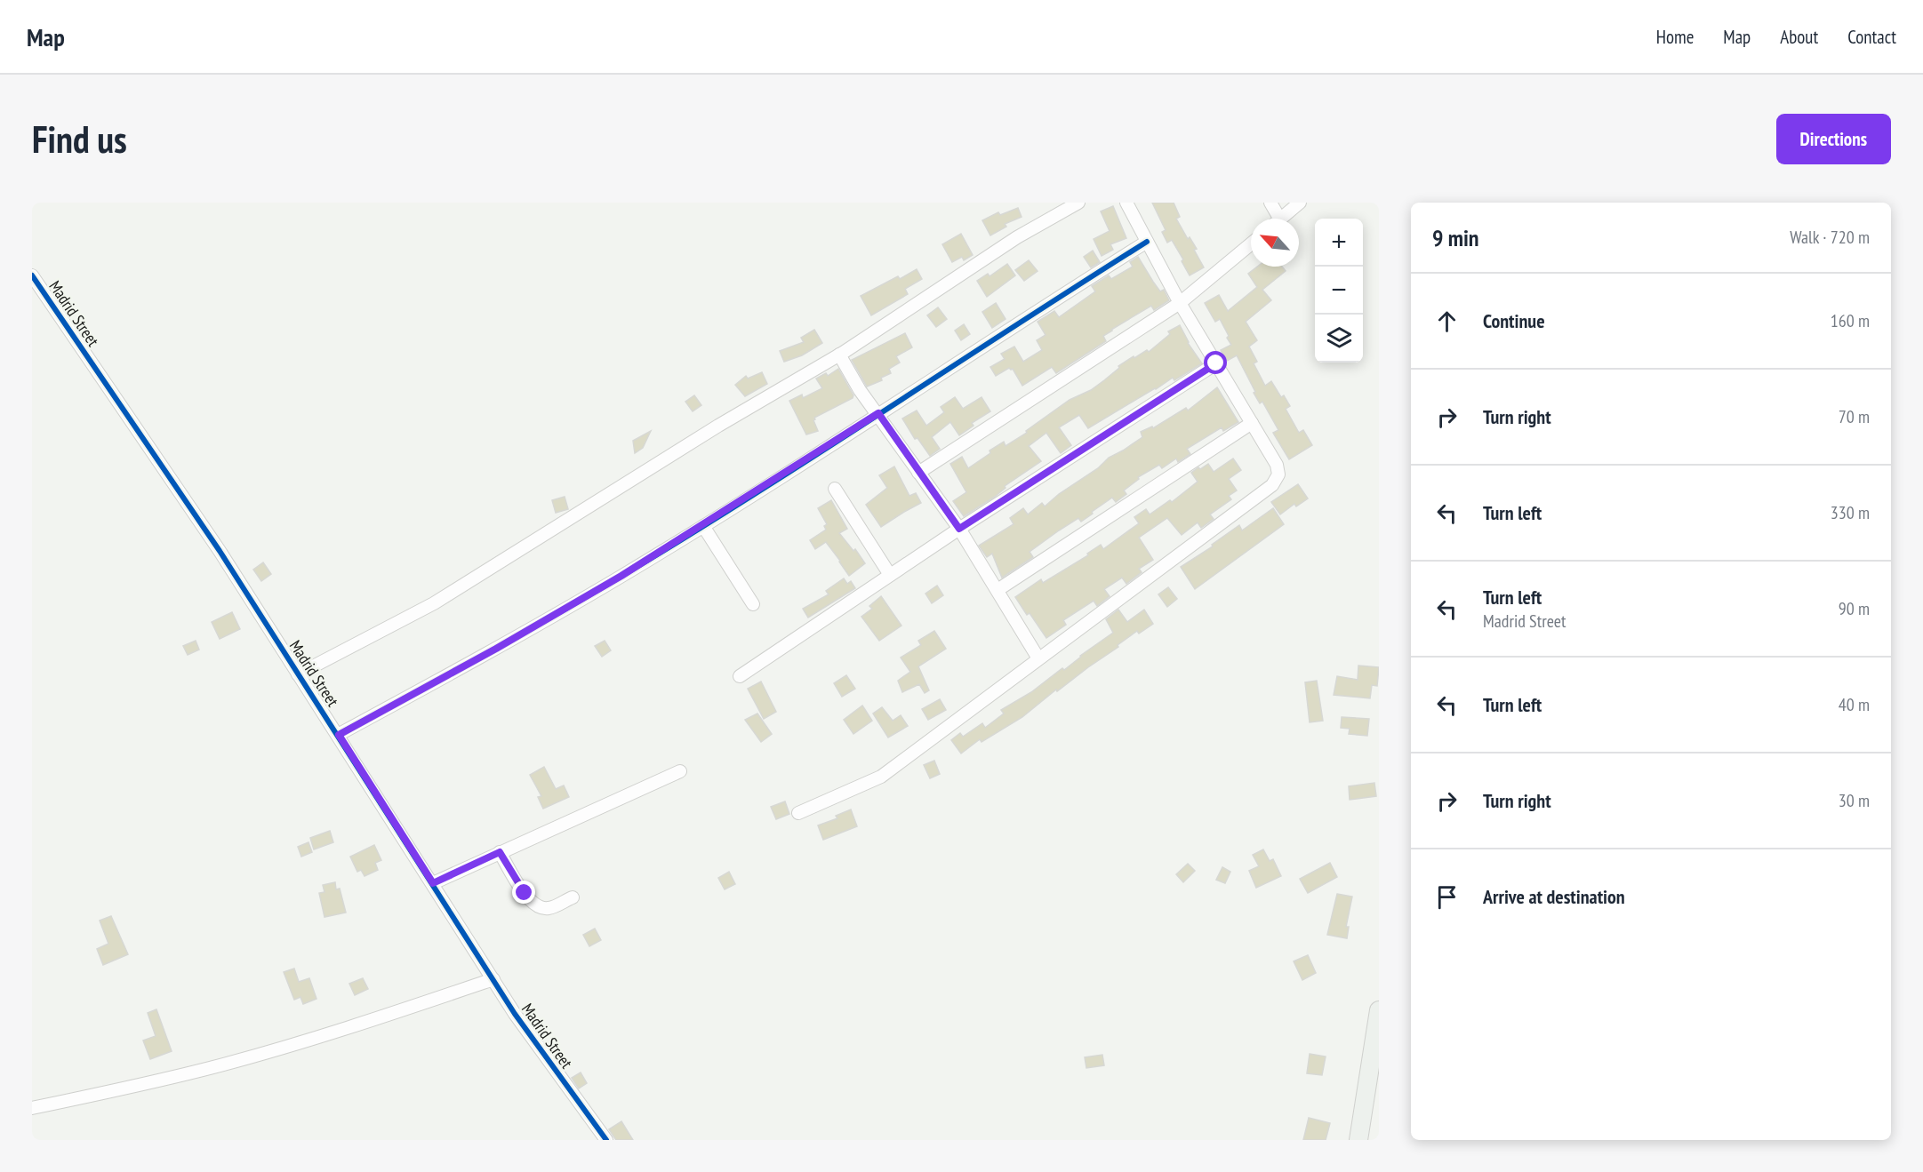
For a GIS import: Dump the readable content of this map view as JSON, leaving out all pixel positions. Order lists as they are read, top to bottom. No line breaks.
{"streets":{"street":["Madrid Street"]},"north":"top left","page":{"header":"Map","nav":["Home","Map","About","Contact"],"buttons":"Directions","title":"Find us","heading":["9 min","Walk · 720 m"],"map_buttons":["+","−"],"list":[["Continue","160 m"],["Turn right","70 m"],["Turn left","330 m"],["Turn left","Madrid Street","90 m"],["Turn left","40 m"],["Turn right","30 m"],"Arrive at destination"]}}
